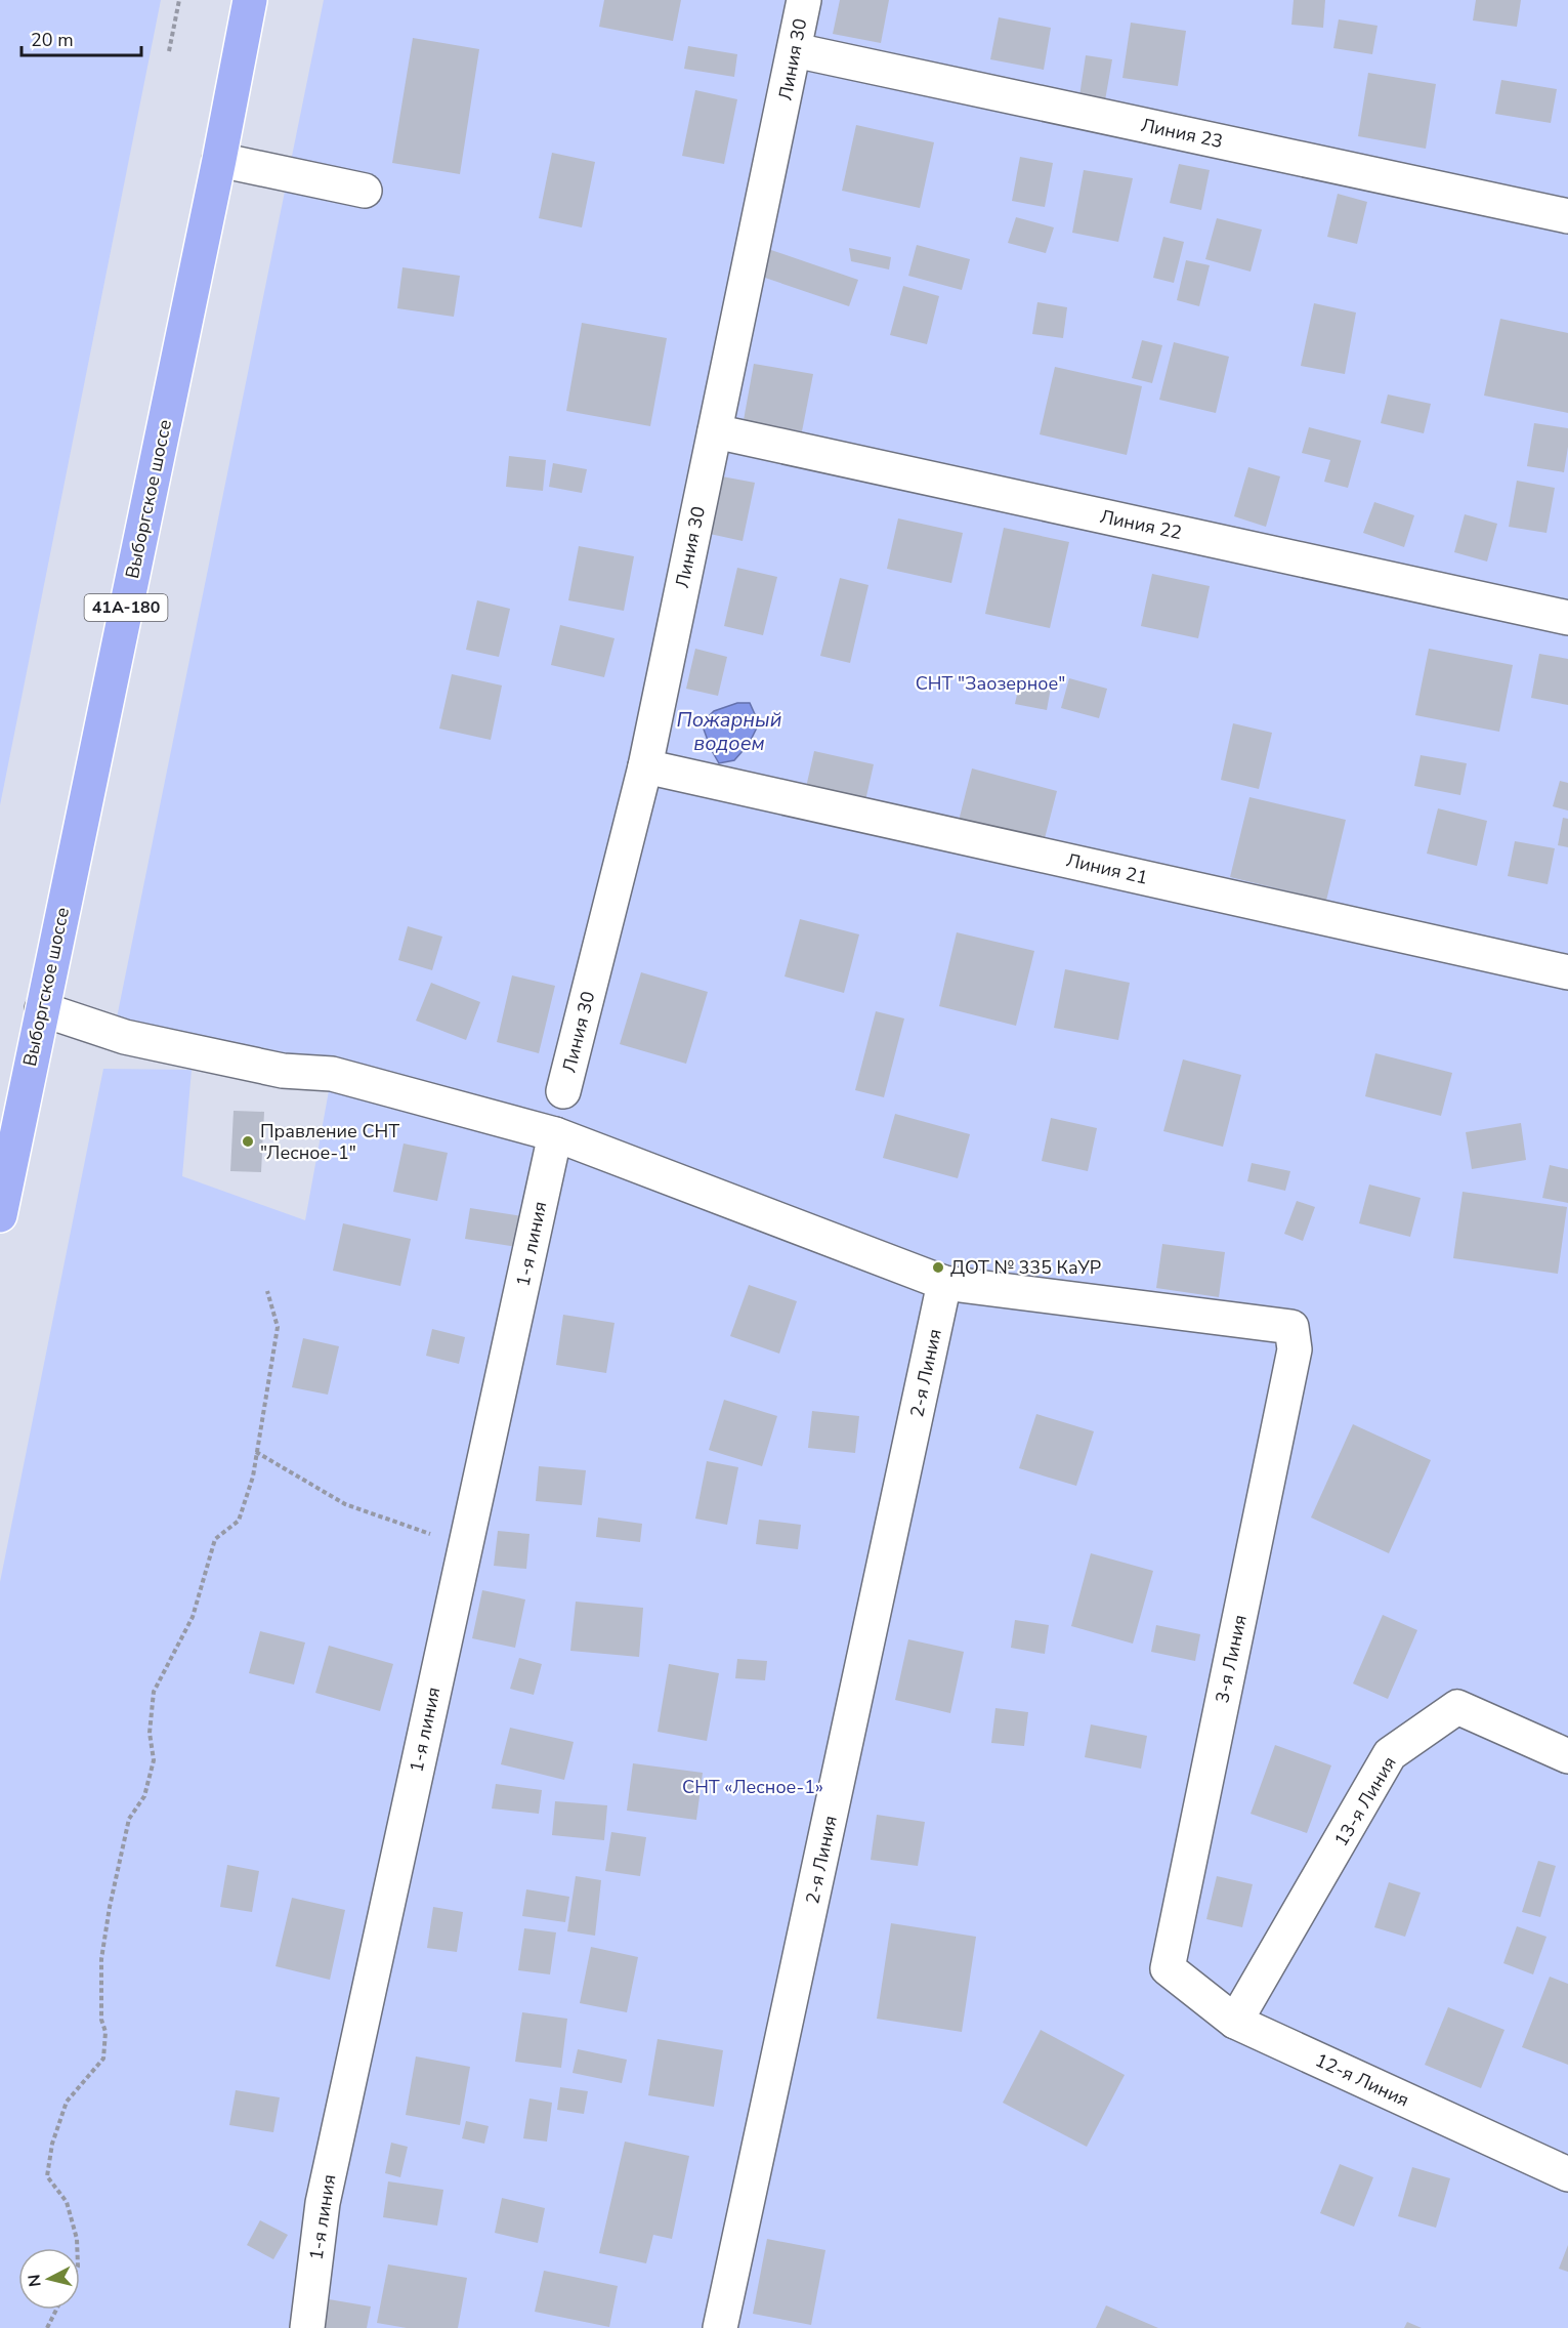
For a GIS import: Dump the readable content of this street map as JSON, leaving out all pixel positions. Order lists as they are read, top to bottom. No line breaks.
{"streets":{"main road":["Выборгское шоссе","41А-180"],"street":["Линия 30","Линия 23","Линия 22","Линия 21","1-я линия","2-я Линия","3-я Линия","13-я Линия","12-я Линия"]},"crossings":[["Линия 30","Линия 23"],["Линия 30","Линия 22"],["Линия 30","Линия 21"],["2-я Линия","3-я Линия"],["3-я Линия","12-я Линия"],["13-я Линия","12-я Линия"]],"water":["Пожарный водоем"],"parks":["СНТ \"Заозерное\"","СНТ «Лесное-1»"],"places":["Правление СНТ \"Лесное-1\"","ДОТ № 335 КаУР"],"scale_bar":"20 m","north":"left"}
